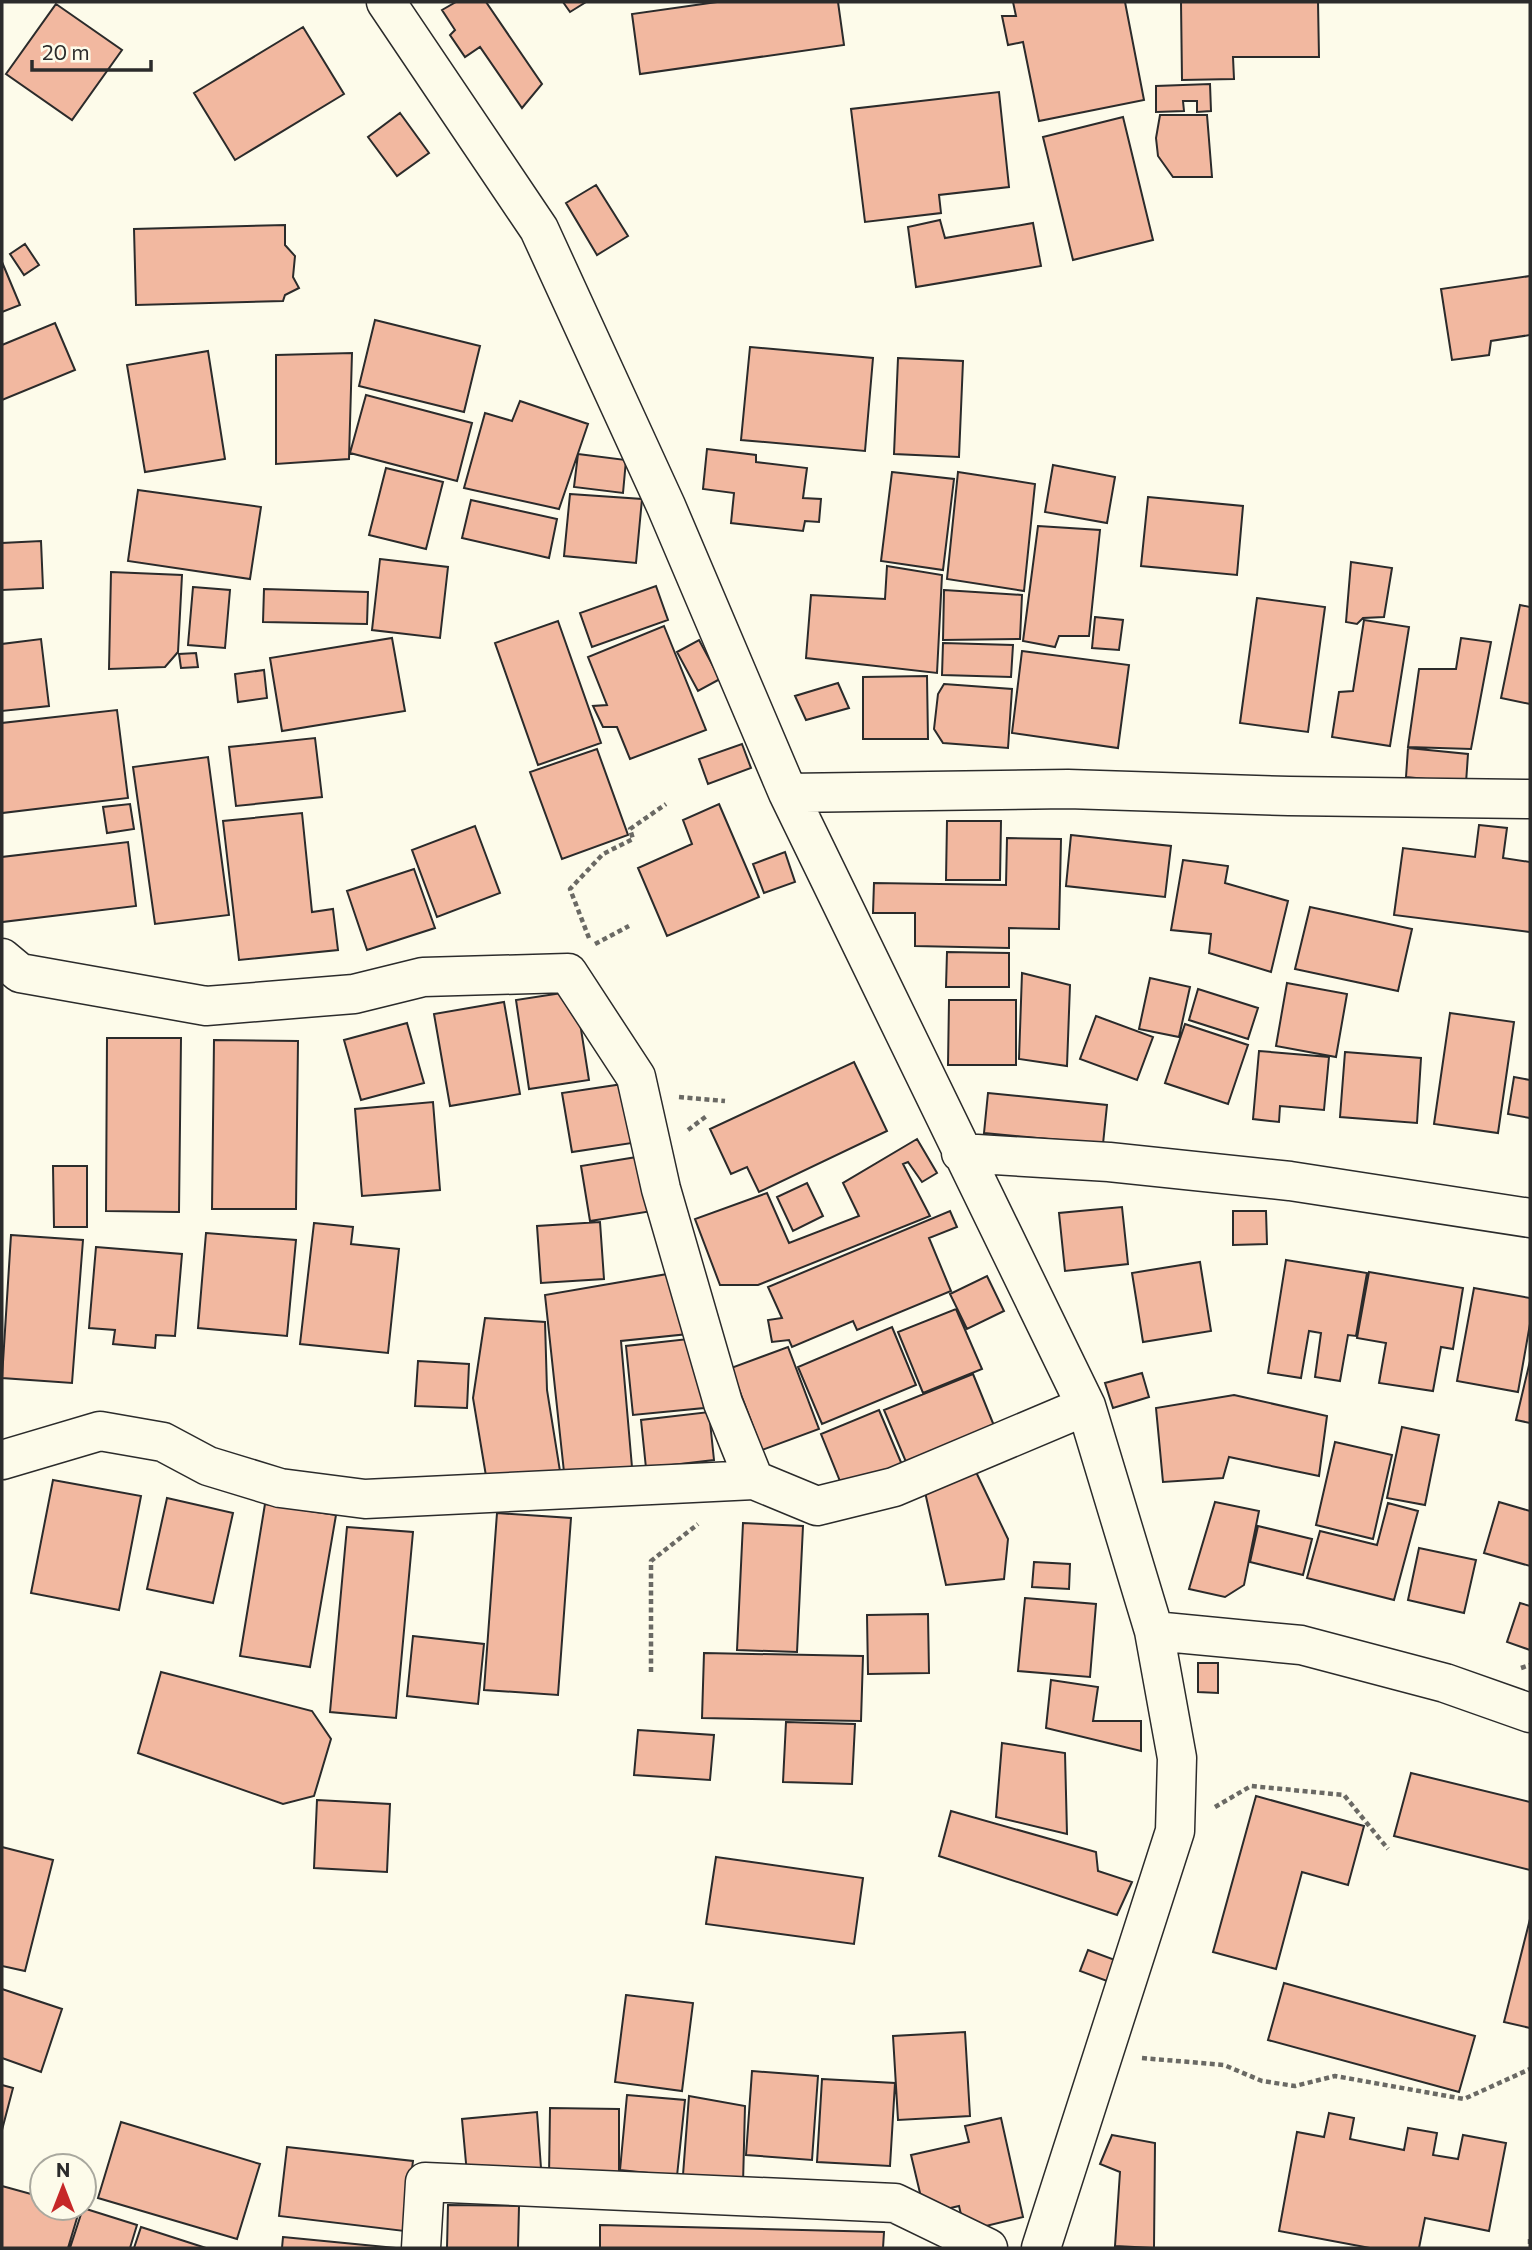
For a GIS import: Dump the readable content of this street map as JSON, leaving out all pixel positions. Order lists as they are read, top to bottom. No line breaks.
{"scale_bar":"20 m","north":"top"}
